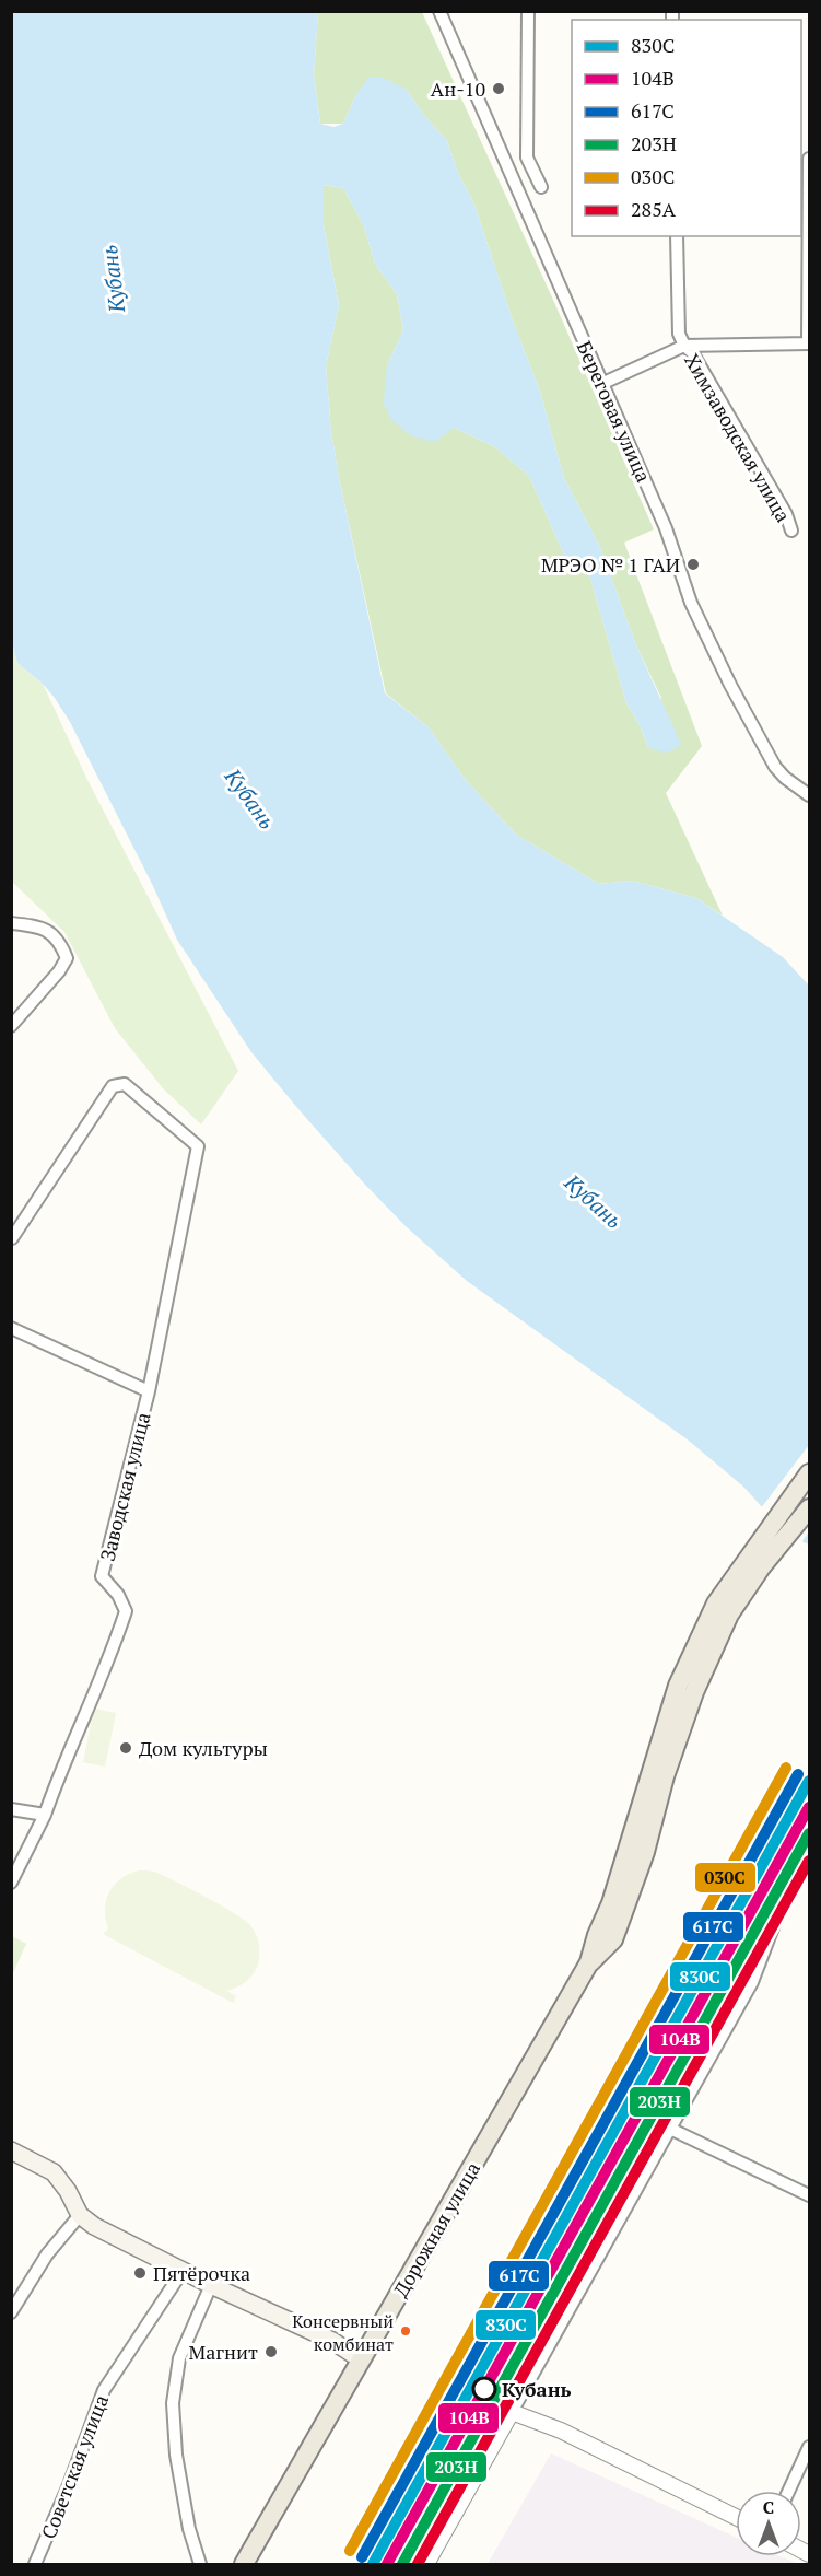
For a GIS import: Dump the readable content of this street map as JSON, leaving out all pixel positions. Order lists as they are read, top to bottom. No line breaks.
{"streets":{"main road":["Дорожная улица"],"street":["Береговая улица","Химзаводская улица","Заводская улица","Советская улица"]},"crossings":[["Береговая улица","Химзаводская улица"]],"water":["Кубань"],"places":["Ан-10","МРЭО № 1 ГАИ","Дом культуры","Пятёрочка","Консервный комбинат","Магнит","Кубань"],"lines":["transit line 030C","transit line 617C","transit line 830С","transit line 104В","transit line 203Н","transit line 285А"],"legend":["830С","104В","617C","203Н","030C","285А"],"north":"top"}
